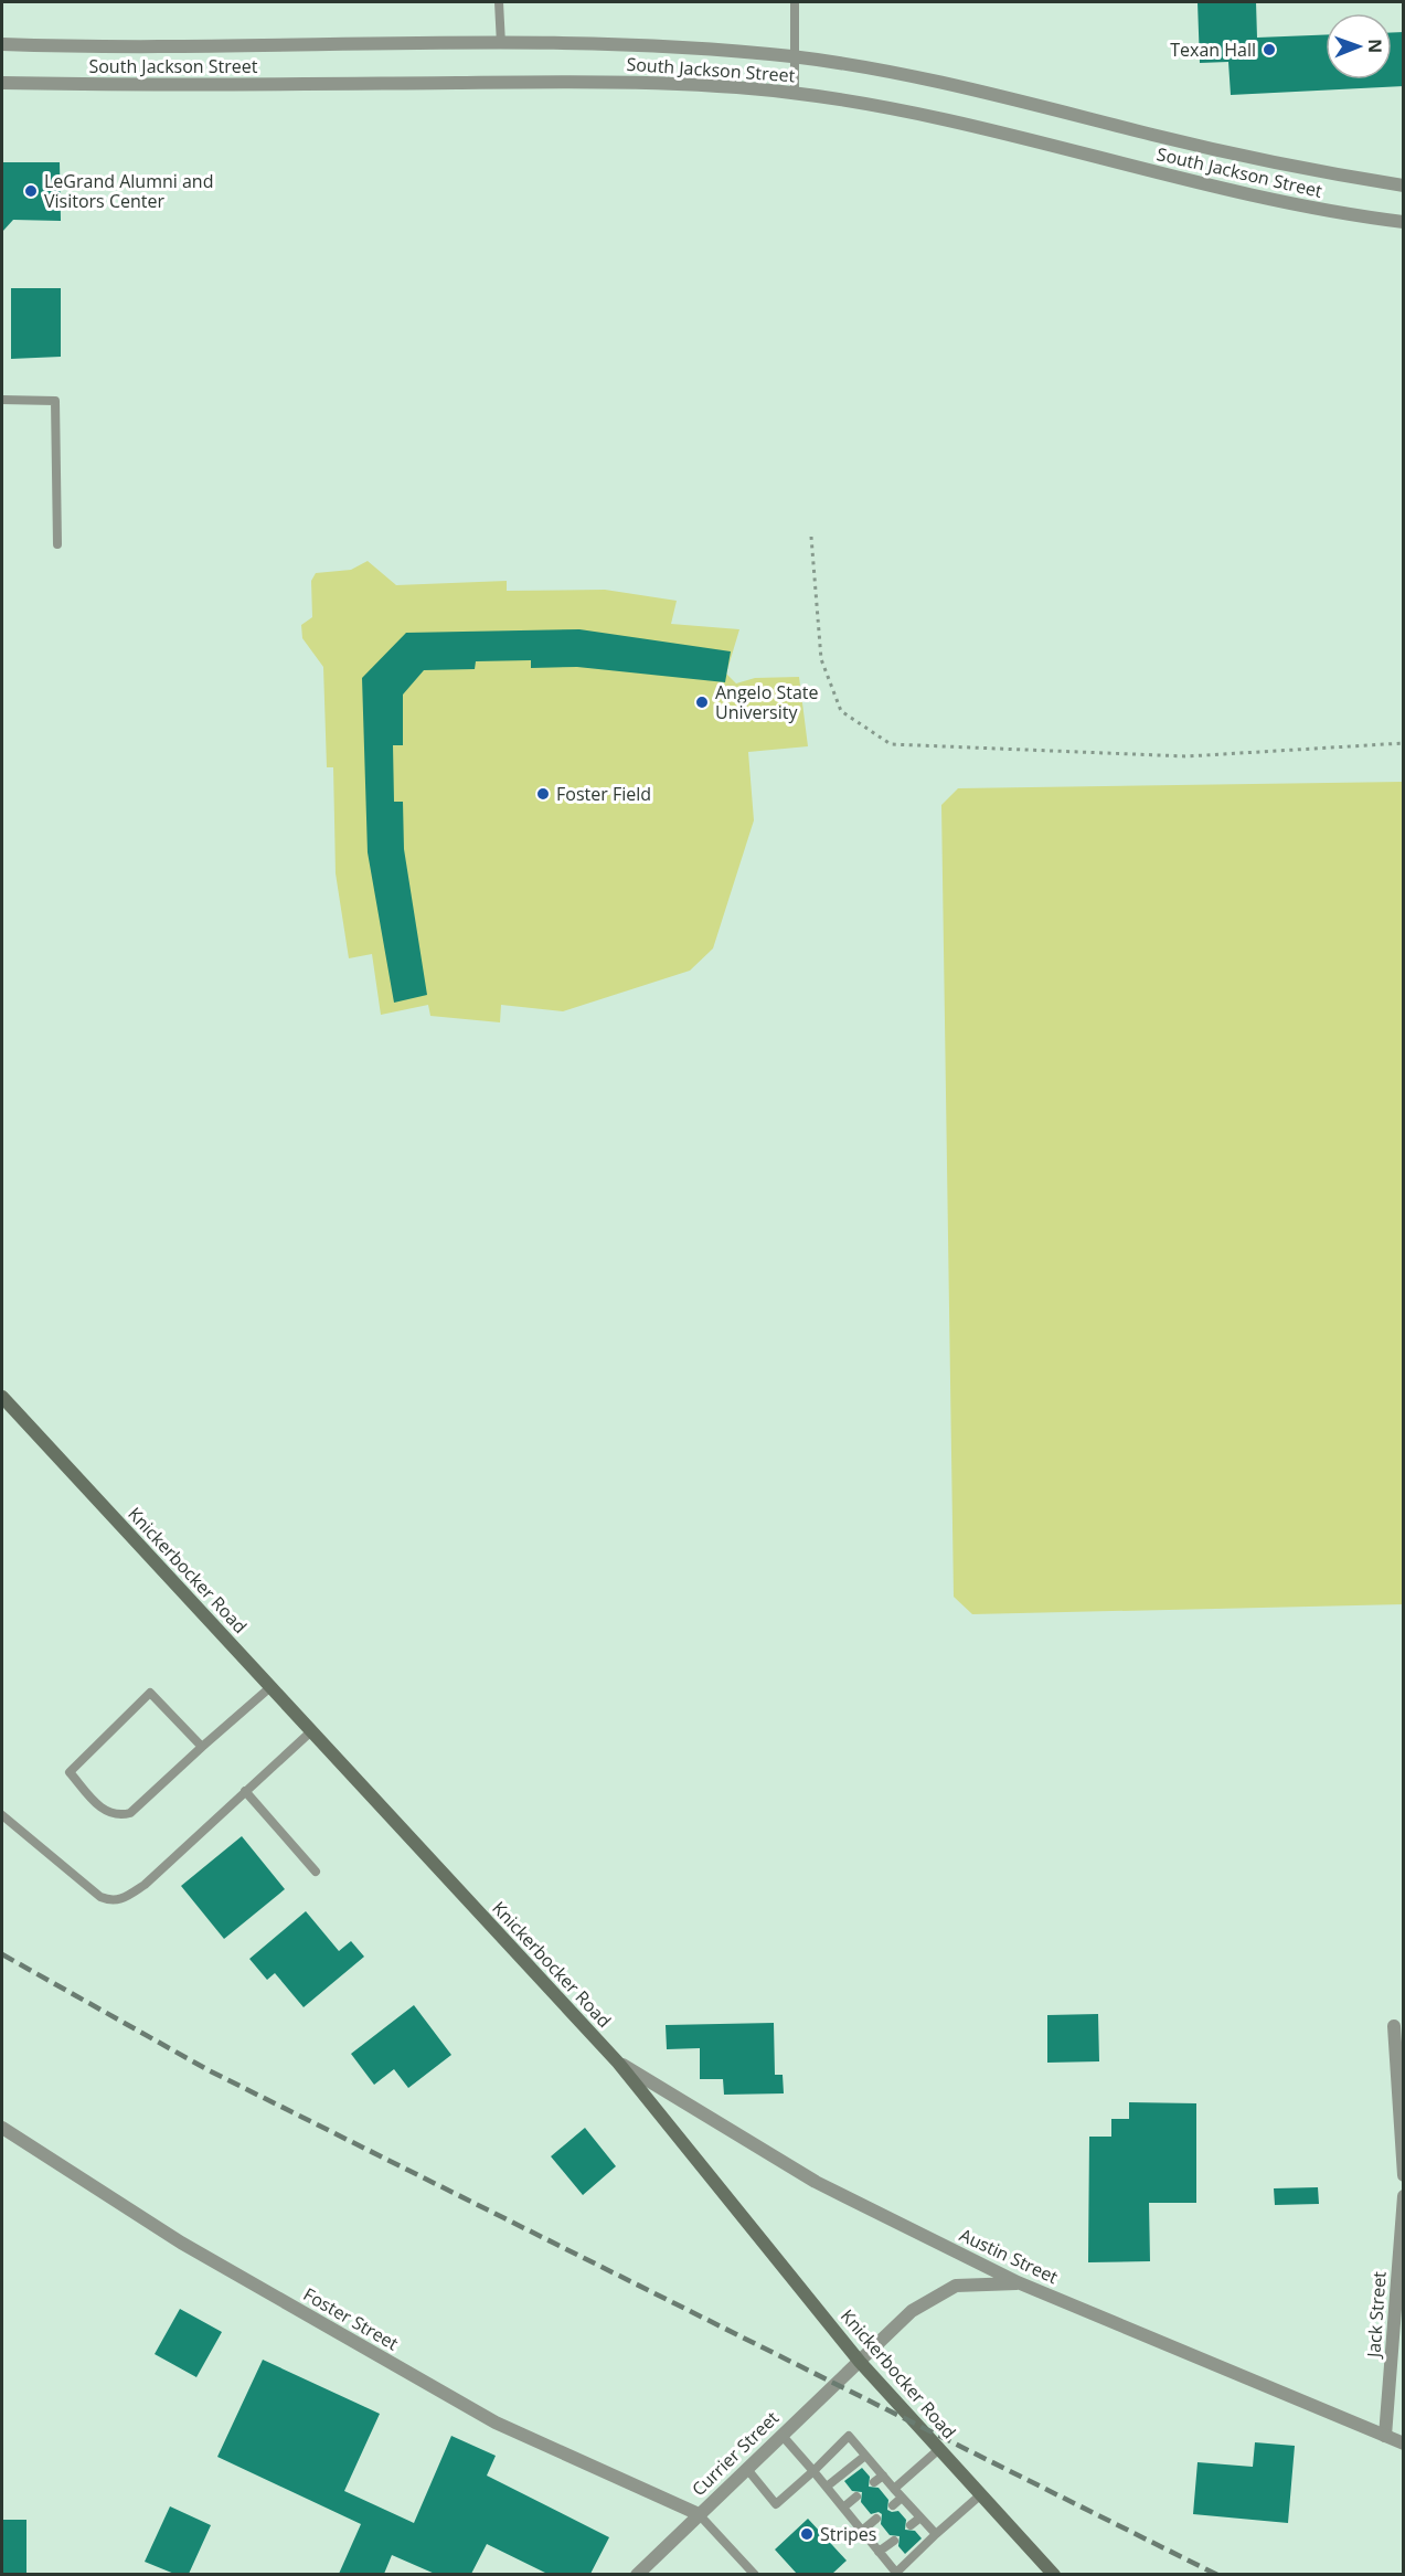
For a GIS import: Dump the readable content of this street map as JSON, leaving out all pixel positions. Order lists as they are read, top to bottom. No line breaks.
{"streets":{"main road":["Knickerbocker Road"],"street":["South Jackson Street","Austin Street","Jack Street","Foster Street","Currier Street"]},"crossings":[["Knickerbocker Road","Austin Street"],["Knickerbocker Road","Currier Street"],["Austin Street","Jack Street"],["Austin Street","Currier Street"],["Foster Street","Currier Street"]],"places":["Texan Hall","LeGrand Alumni and Visitors Center","Angelo State University","Foster Field","Stripes"],"north":"right"}
